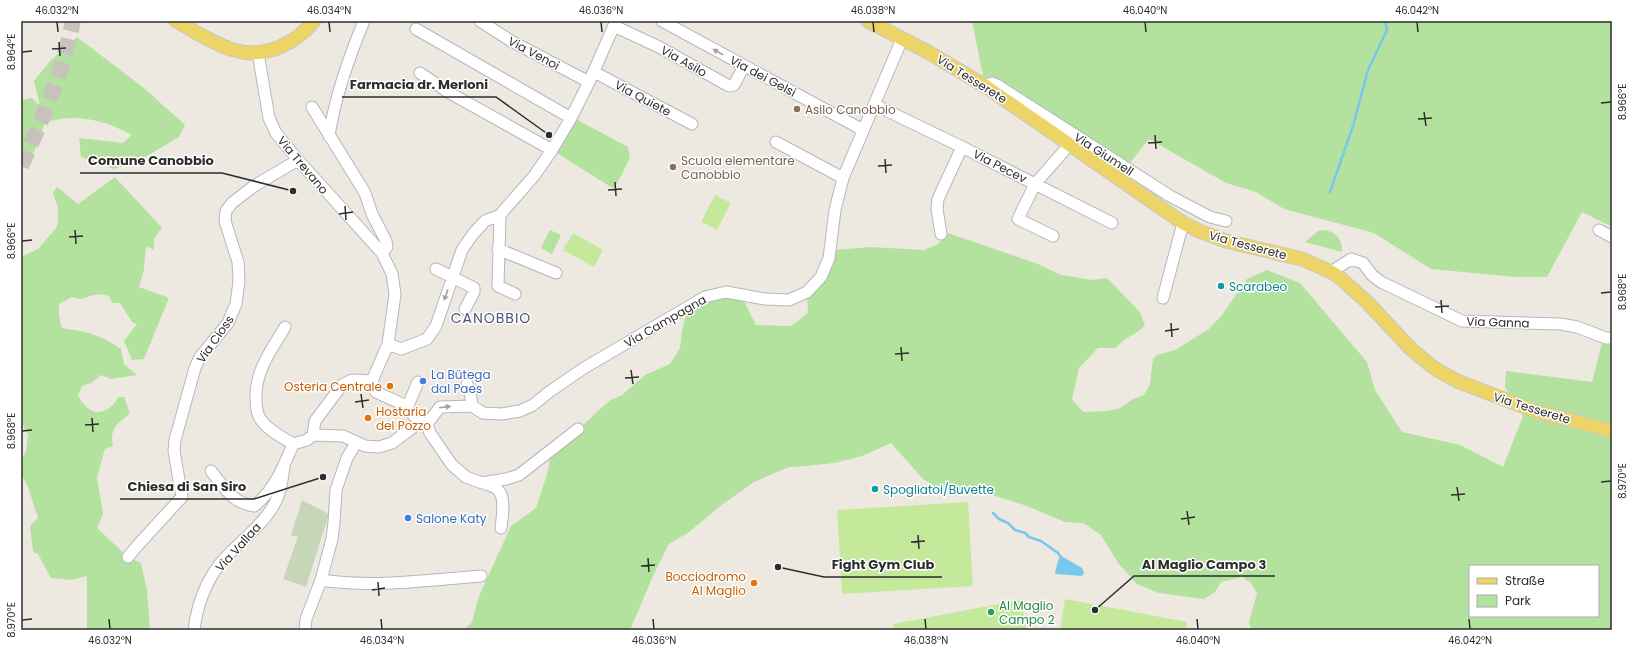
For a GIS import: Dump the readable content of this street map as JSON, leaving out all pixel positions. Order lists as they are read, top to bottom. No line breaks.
{"streets":{"main road":["Via Tesserete"],"street":["Via Venoi","Via Asilo","Via dei Gelsi","Via Quiete","Via Giumell","Via Trevano","Via Pecev","Via Campagna","Via Ganna","Via Cioss","Via Vallaa"]},"crossings":[["Via Asilo","Via dei Gelsi"],["Via dei Gelsi","Via Campagna"],["Via Tesserete","Via Giumell"],["Via Tesserete","Via Pecev"],["Via Tesserete","Via Campagna"],["Via Tesserete","Via Ganna"],["Via Trevano","Via Cioss"]],"one_way":["Via dei Gelsi"],"districts":["CANOBBIO"],"places":["Asilo Canobbio","Farmacia dr. Merloni","Scuola elementare Canobbio","Comune Canobbio","Scarabeo","La Bütega dal Paes","Osteria Centrale","Hostaria del Pozzo","Chiesa di San Siro","Spogliatoi/Buvette","Salone Katy","Fight Gym Club","Bocciodromo Al Maglio","Al Maglio Campo 3","Al Maglio Campo 2"],"legend":["Straße","Park"],"coordinates":["46.032°N","46.034°N","46.036°N","46.038°N","46.040°N","46.042°N","8.964°E","8.966°E","8.968°E","8.970°E"]}
